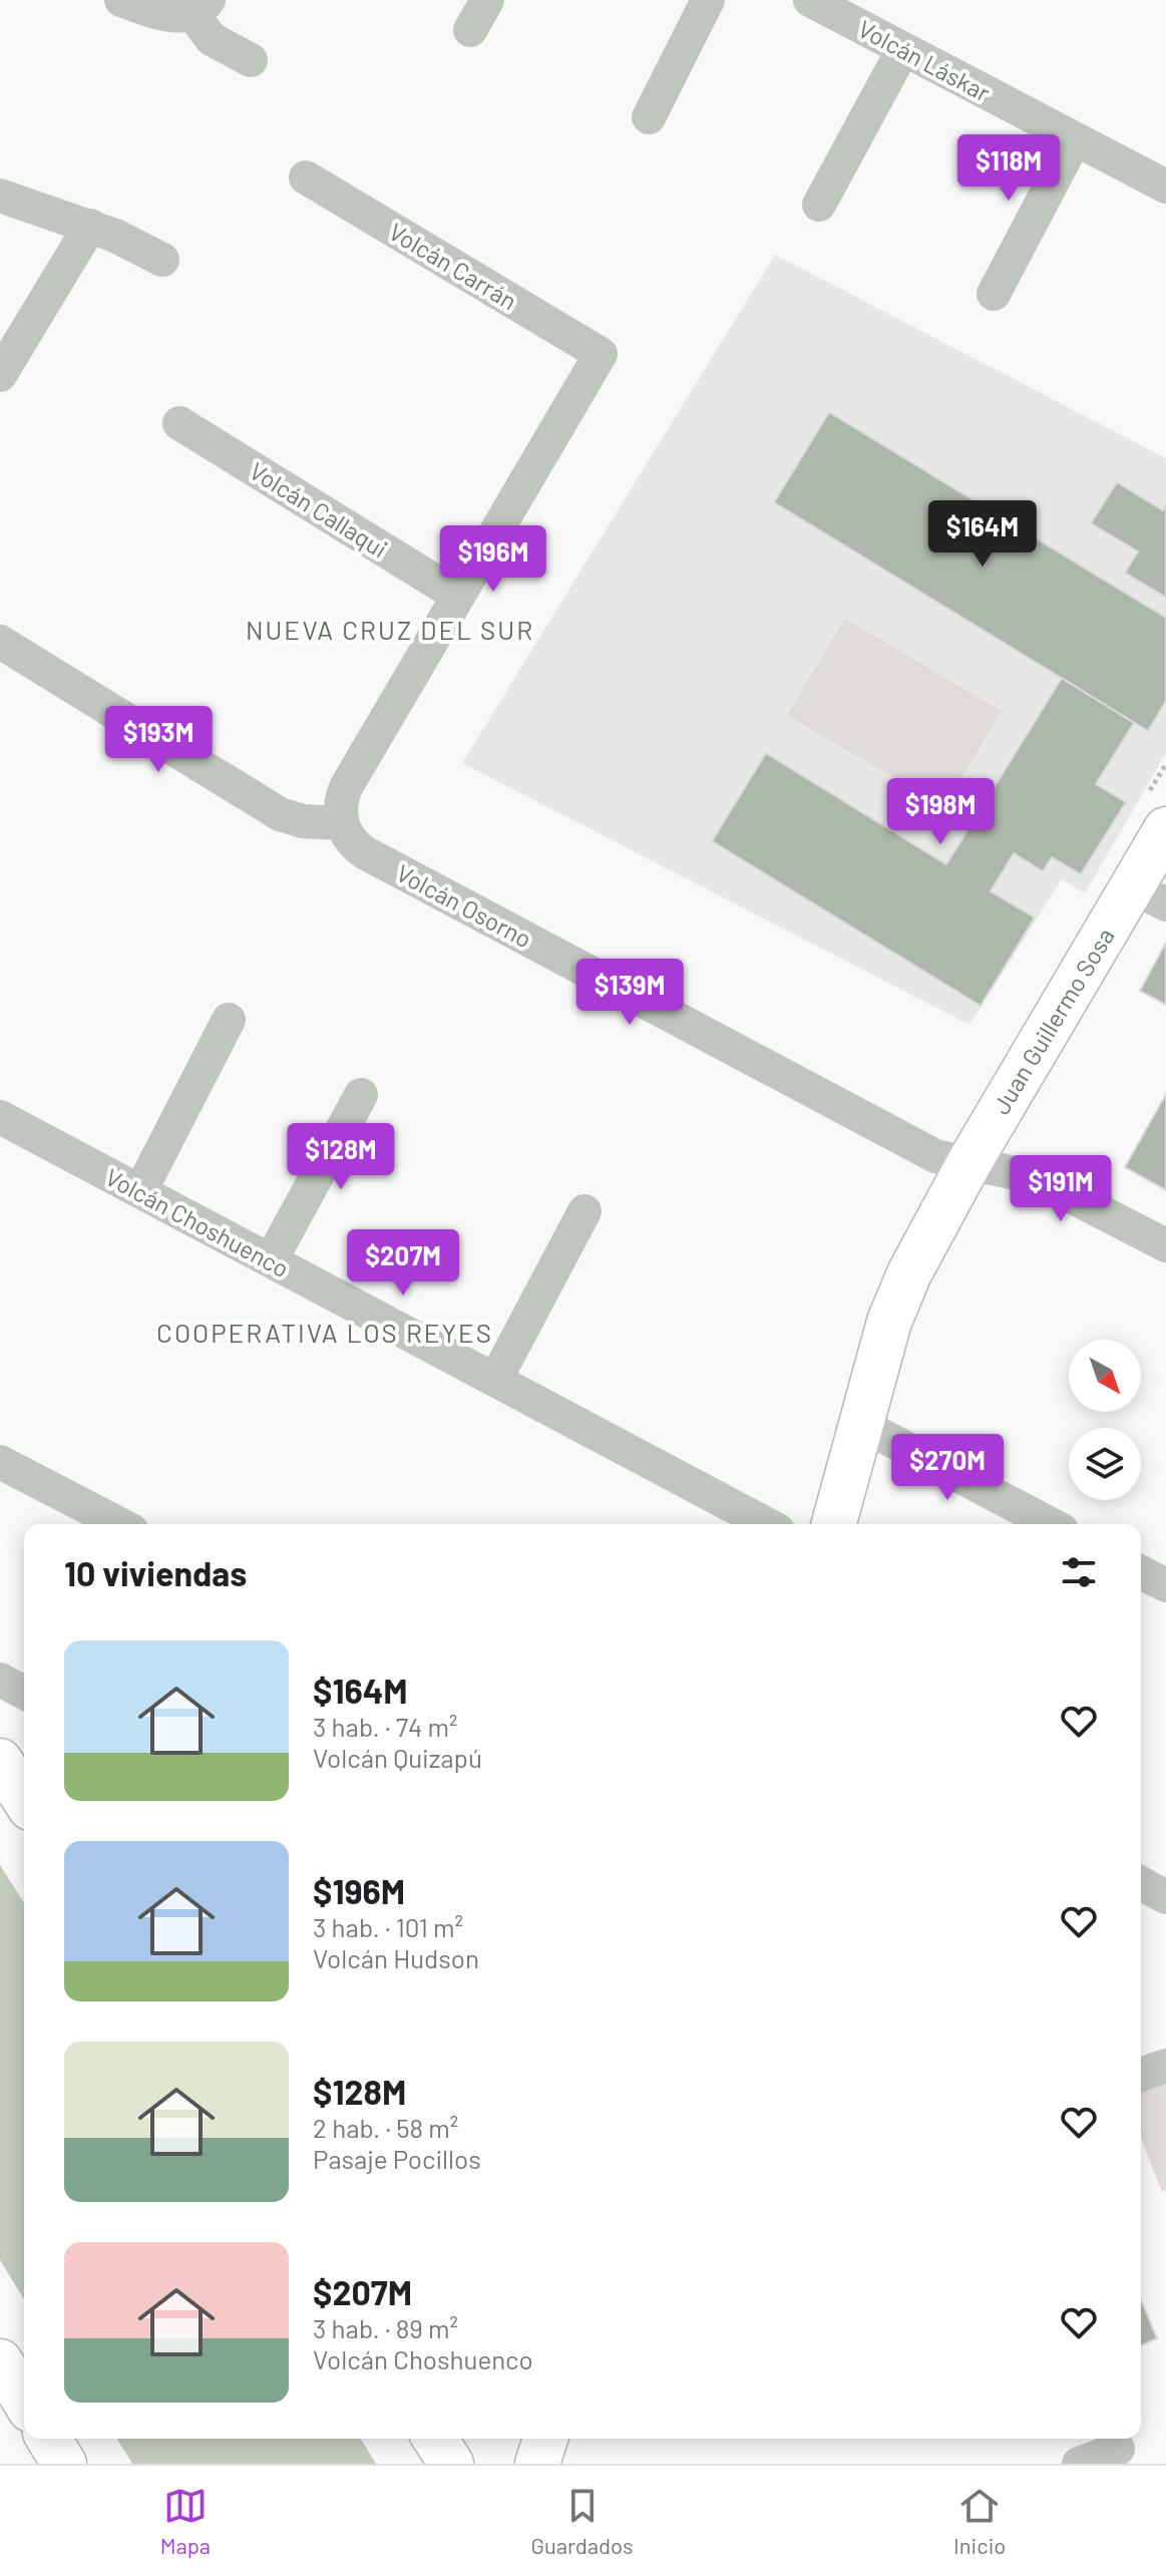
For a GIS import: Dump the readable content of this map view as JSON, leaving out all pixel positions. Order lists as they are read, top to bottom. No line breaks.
{"streets":{"street":["Volcán Láskar","Volcán Carrán","Volcán Callaqui","Volcán Osorno","Juan Guillermo Sosa","Volcán Choshuenco"]},"crossings":[["Volcán Carrán","Volcán Callaqui"],["Volcán Osorno","Juan Guillermo Sosa"]],"districts":["NUEVA CRUZ DEL SUR","COOPERATIVA LOS REYES"],"north":"bottom right","page":{"price":["$118M","$164M","$196M","$193M","$198M","$139M","$128M","$191M","$207M","$270M"],"heading":"10 viviendas","list":[{"name":"$164M","note":"3 hab. · 74 m² · Volcán Quizapú"},{"name":"$196M","note":"3 hab. · 101 m² · Volcán Hudson"},{"name":"$128M","note":"2 hab. · 58 m² · Pasaje Pocillos"},{"name":"$207M","note":"3 hab. · 89 m² · Volcán Choshuenco"}],"tabs":["Mapa","Guardados","Inicio"]}}
